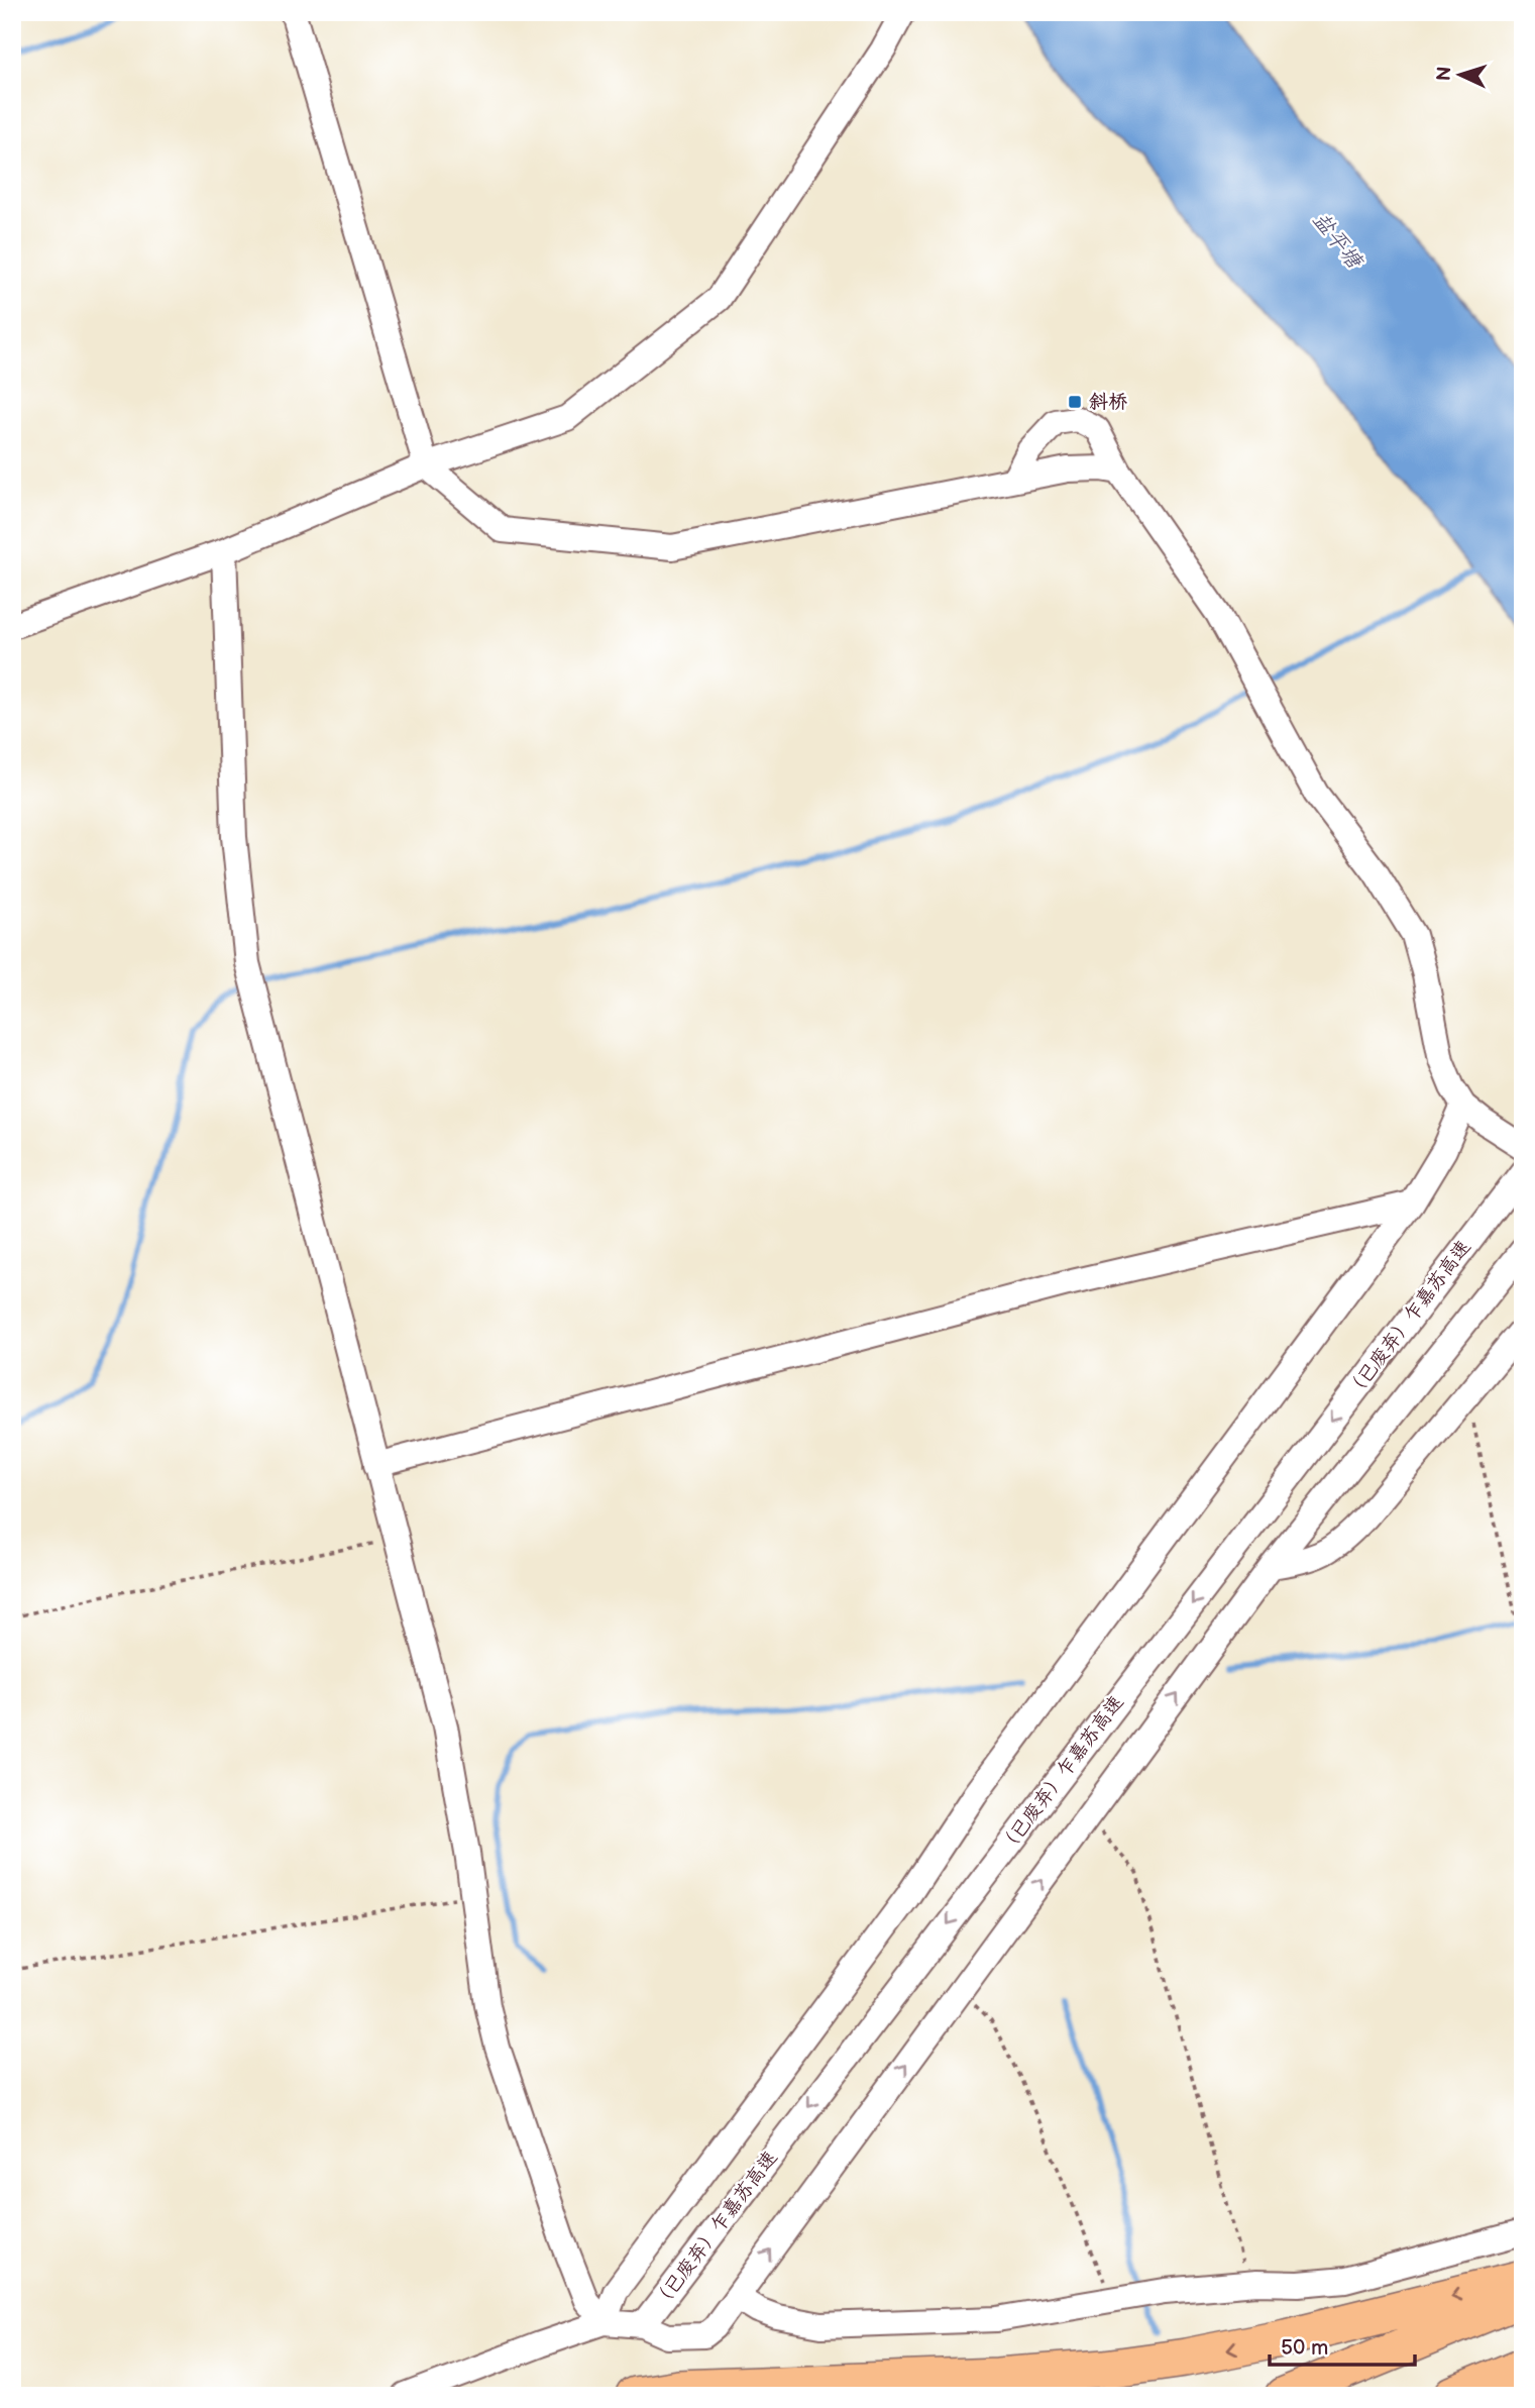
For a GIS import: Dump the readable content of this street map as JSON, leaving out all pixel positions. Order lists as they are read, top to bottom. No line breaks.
{"streets":{"street":["（已废弃）乍嘉苏高速"]},"water":["盐平塘"],"places":{"transit":["斜桥"]},"scale_bar":"50 m","north":"left"}
